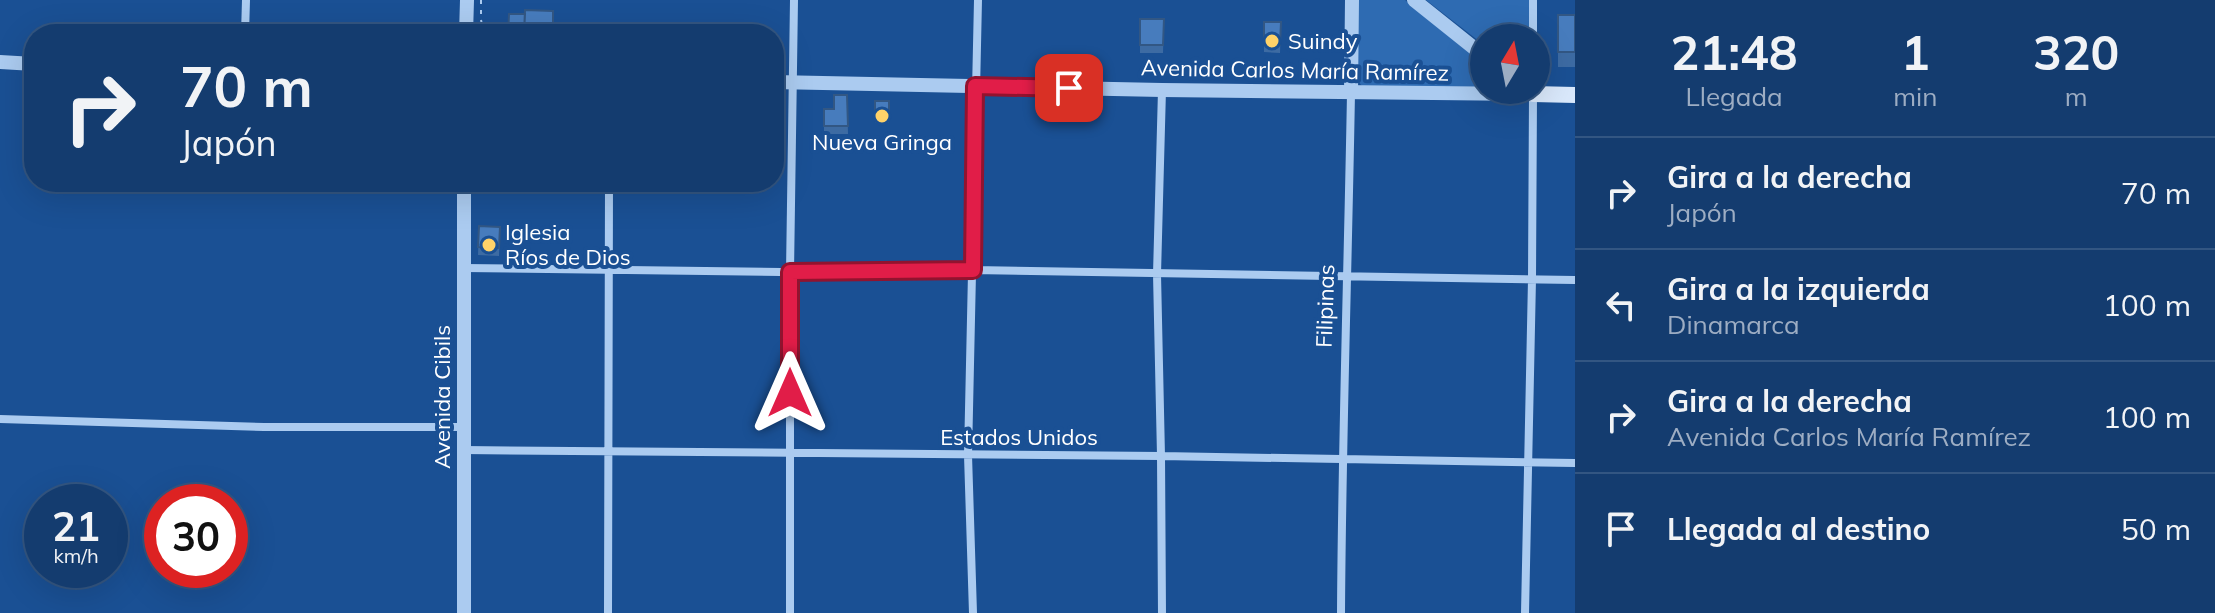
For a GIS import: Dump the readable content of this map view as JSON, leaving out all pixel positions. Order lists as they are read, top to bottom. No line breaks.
{"streets":{"main road":["Avenida Carlos María Ramírez"],"street":["Filipinas","Avenida Cibils","Estados Unidos"]},"crossings":[["Avenida Carlos María Ramírez","Filipinas"],["Filipinas","Estados Unidos"],["Avenida Cibils","Estados Unidos"]],"places":["Suindy","Nueva Gringa","Iglesia Ríos de Dios"],"north":"top","page":{"eta":["21:48","Llegada","1","min","320","m"],"turn":["70 m","Japón"],"list":[{"name":"Gira a la derecha","note":"Japón","value":"70 m"},{"name":"Gira a la izquierda","note":"Dinamarca","value":"100 m"},{"name":"Gira a la derecha","note":"Avenida Carlos María Ramírez","value":"100 m"},{"name":"Llegada al destino","value":"50 m"}],"speed":"21 km/h","limit":"30"}}
